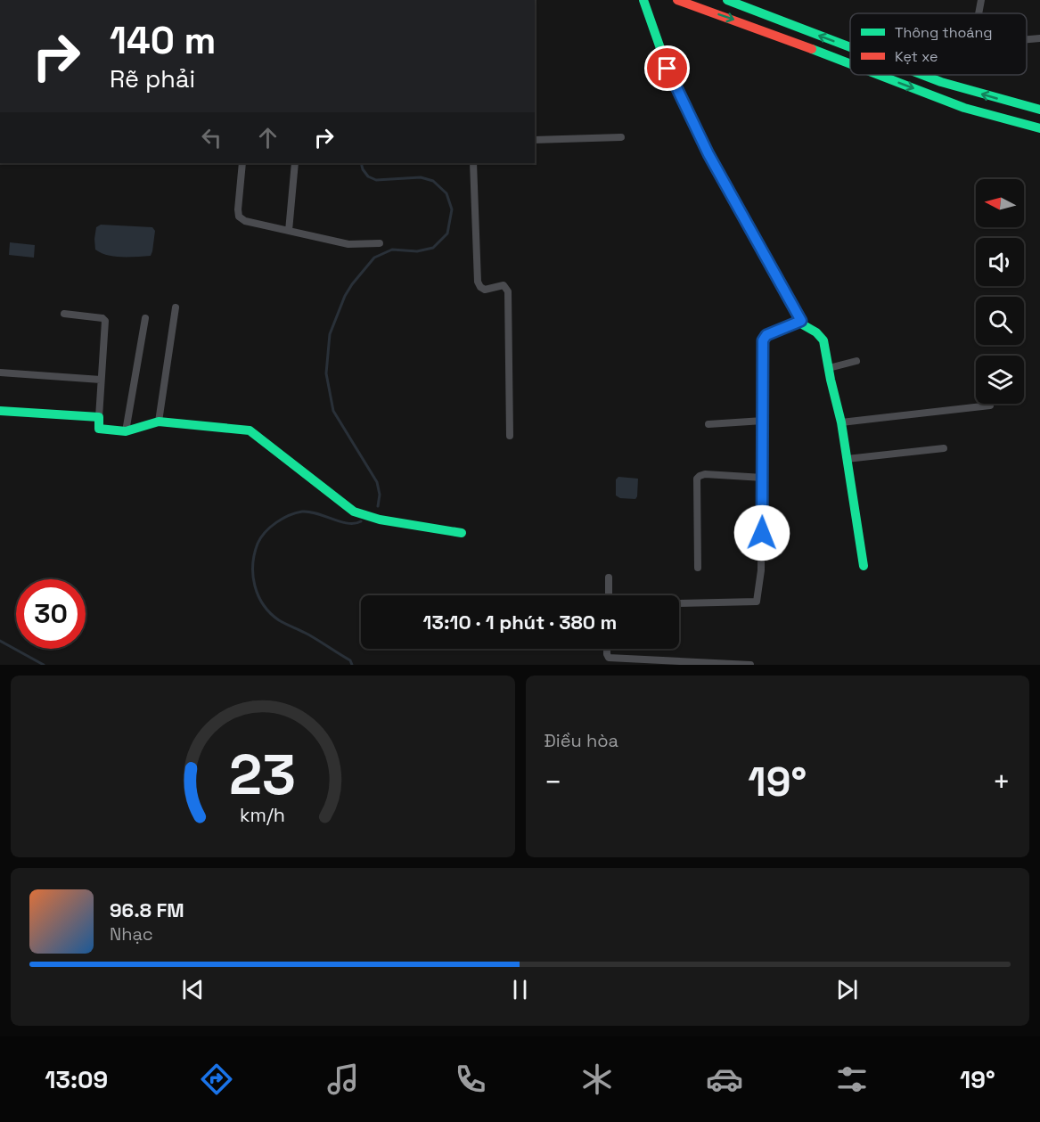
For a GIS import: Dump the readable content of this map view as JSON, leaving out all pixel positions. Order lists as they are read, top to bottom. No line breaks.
{"legend":["Thông thoáng","Kẹt xe"],"north":"left","page":{"turn":["140 m","Rẽ phải"],"limit":"30","trip":"13:10 · 1 phút · 380 m","tile":"Điều hòa","heat":["−","19°","+"],"song":["96.8 FM","Nhạc"],"tabs":["13:09","19°"],"gauge":["23","km/h"]}}
